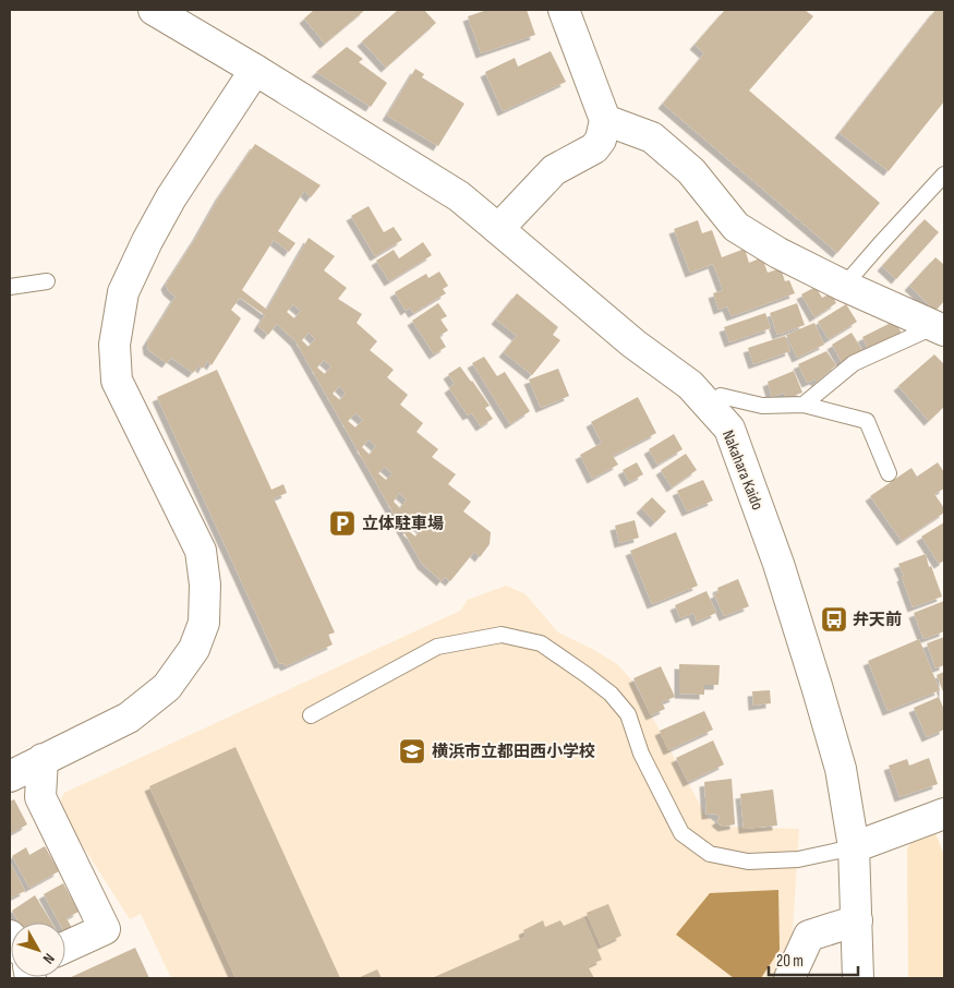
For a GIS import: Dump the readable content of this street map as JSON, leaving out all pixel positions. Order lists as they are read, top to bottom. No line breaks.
{"streets":{"street":["Nakahara Kaido"]},"places":{"parking":["立体駐車場"],"bus stop":["弁天前"],"school or university":["横浜市立都田西小学校"]},"scale_bar":"20 m","north":"bottom right"}
